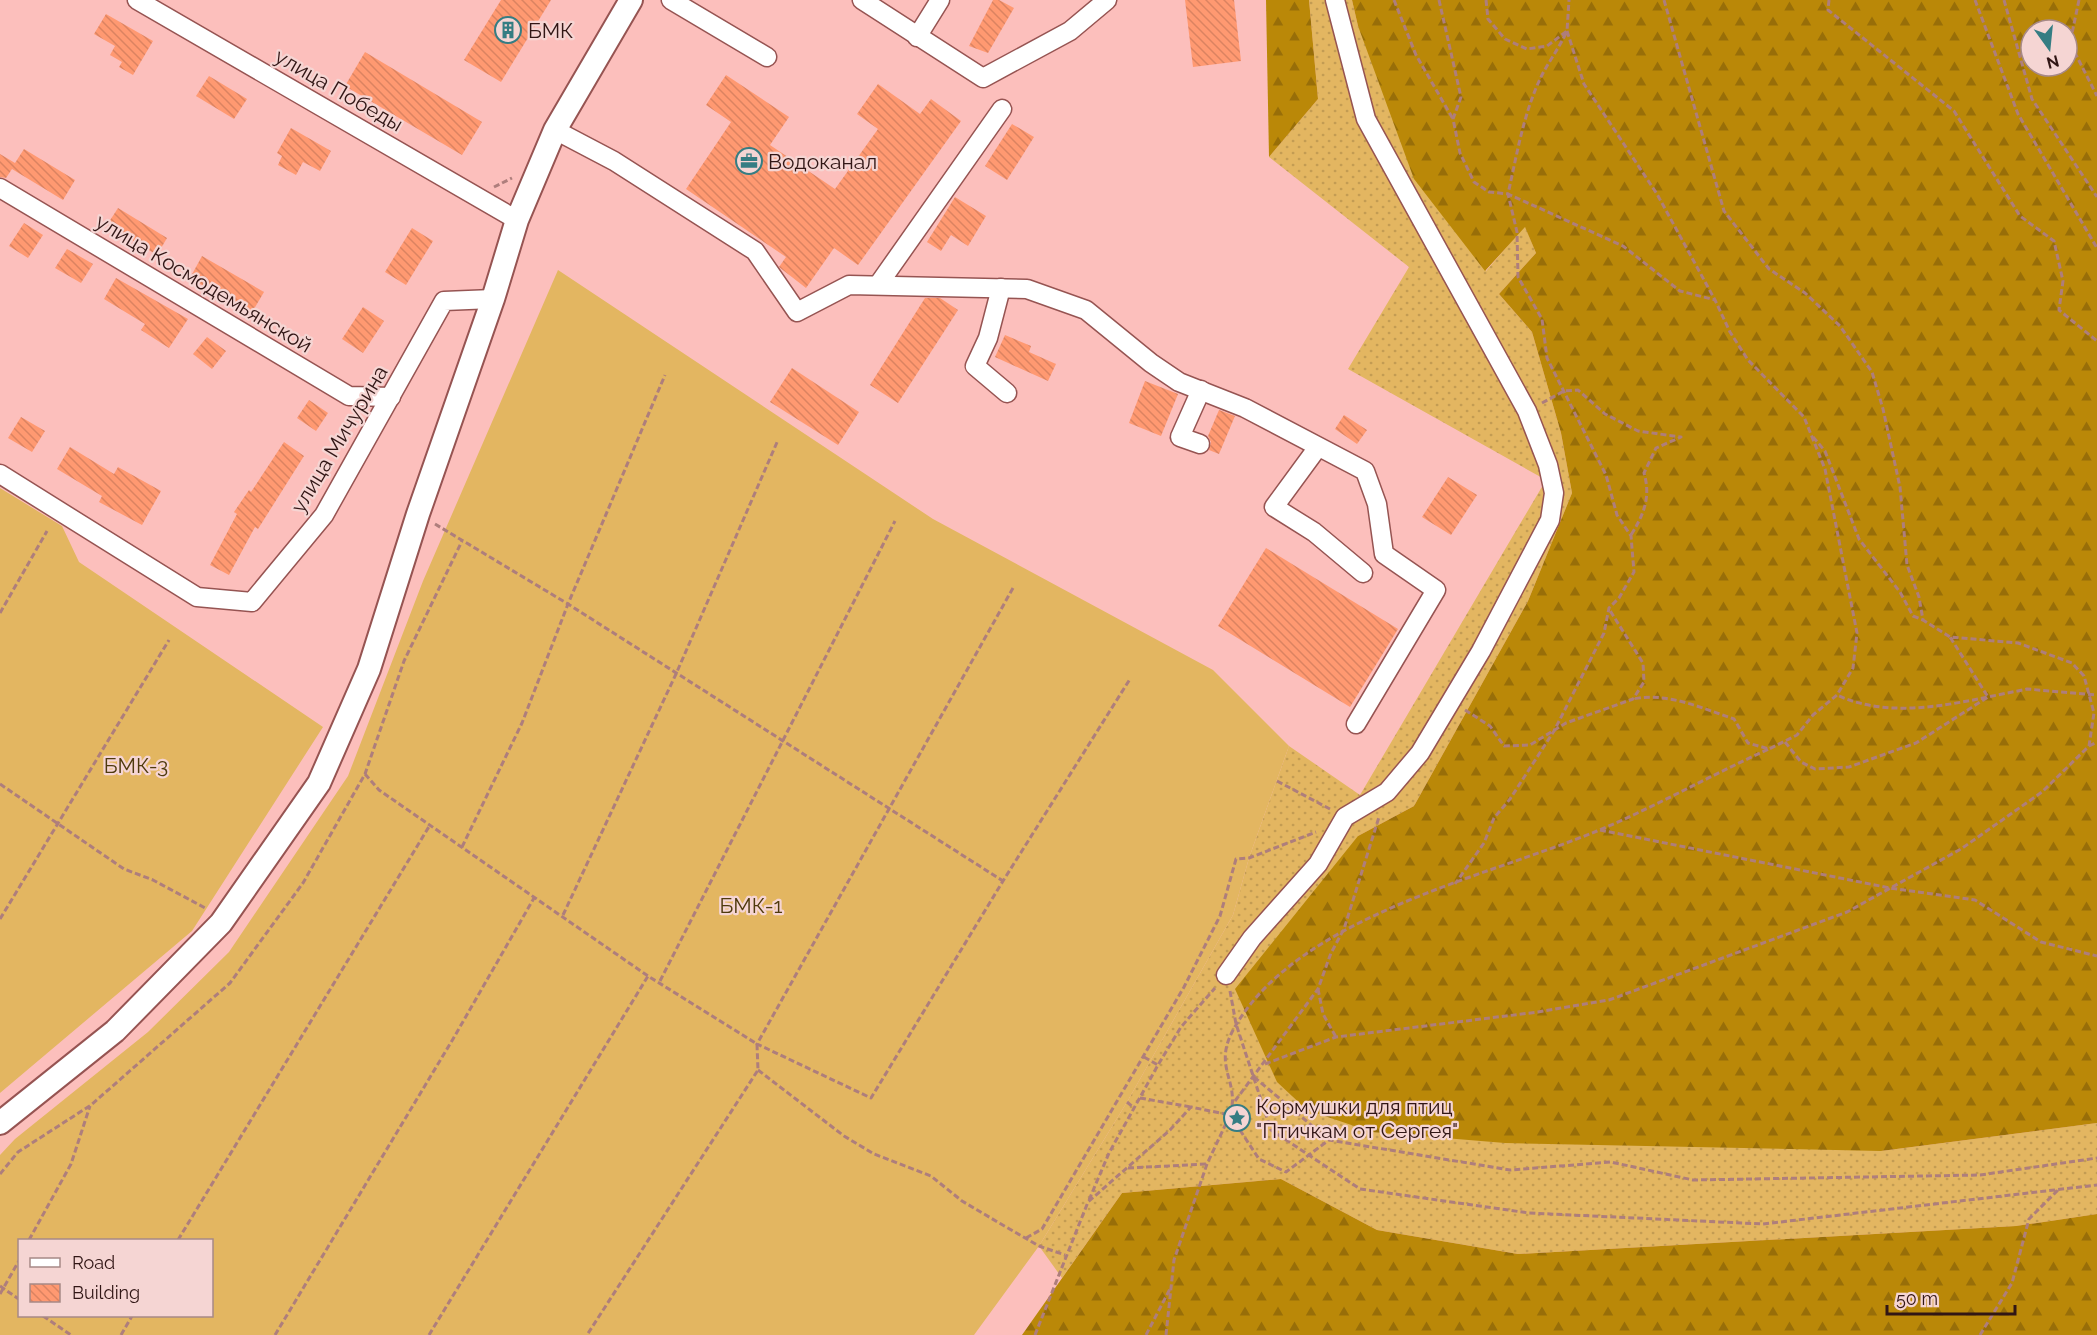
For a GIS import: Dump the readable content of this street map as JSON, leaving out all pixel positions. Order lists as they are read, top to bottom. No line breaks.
{"streets":{"street":["улица Победы","улица Космодемьянской","улица Мичурина"]},"crossings":[["улица Космодемьянской","улица Мичурина"]],"parks":["БМК-3","БМК-1"],"places":{"building":["БМК"],"office":["Водоканал"],"place":["Кормушки для птиц \"Птичкам от Сергея\""]},"legend":["Road","Building"],"scale_bar":"50 m","north":"bottom"}
